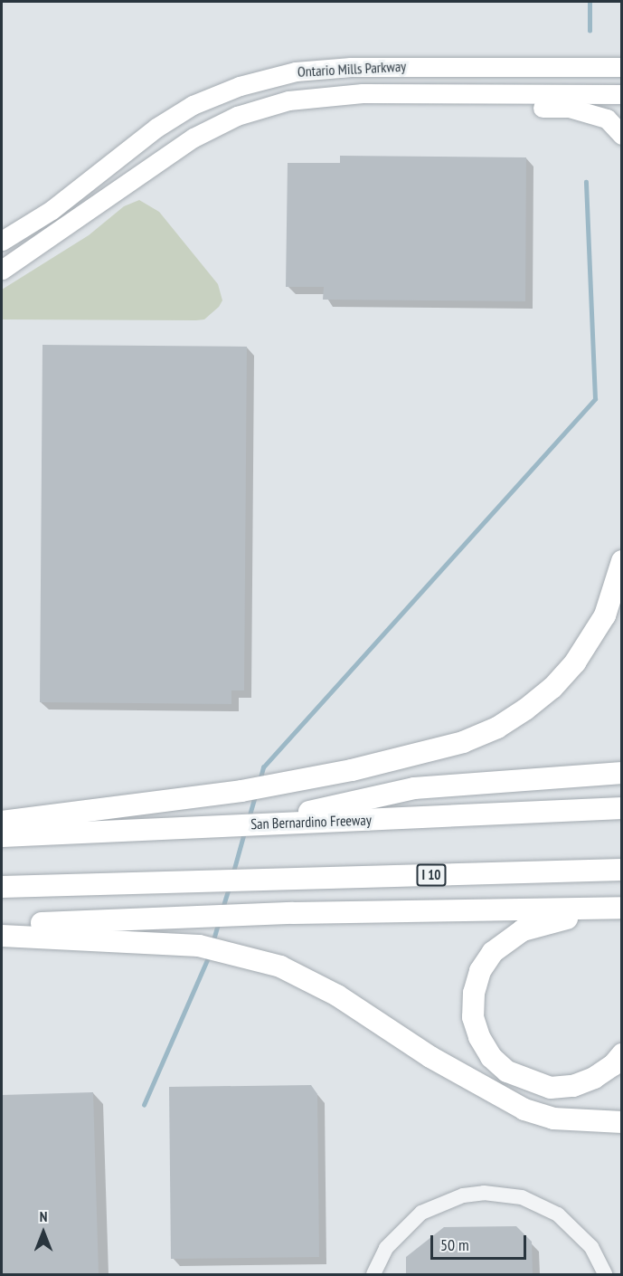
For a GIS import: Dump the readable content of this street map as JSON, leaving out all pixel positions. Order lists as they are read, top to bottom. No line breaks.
{"streets":{"highway":["San Bernardino Freeway","I 10"],"main road":["Ontario Mills Parkway"]},"scale_bar":"50 m","north":"top"}
